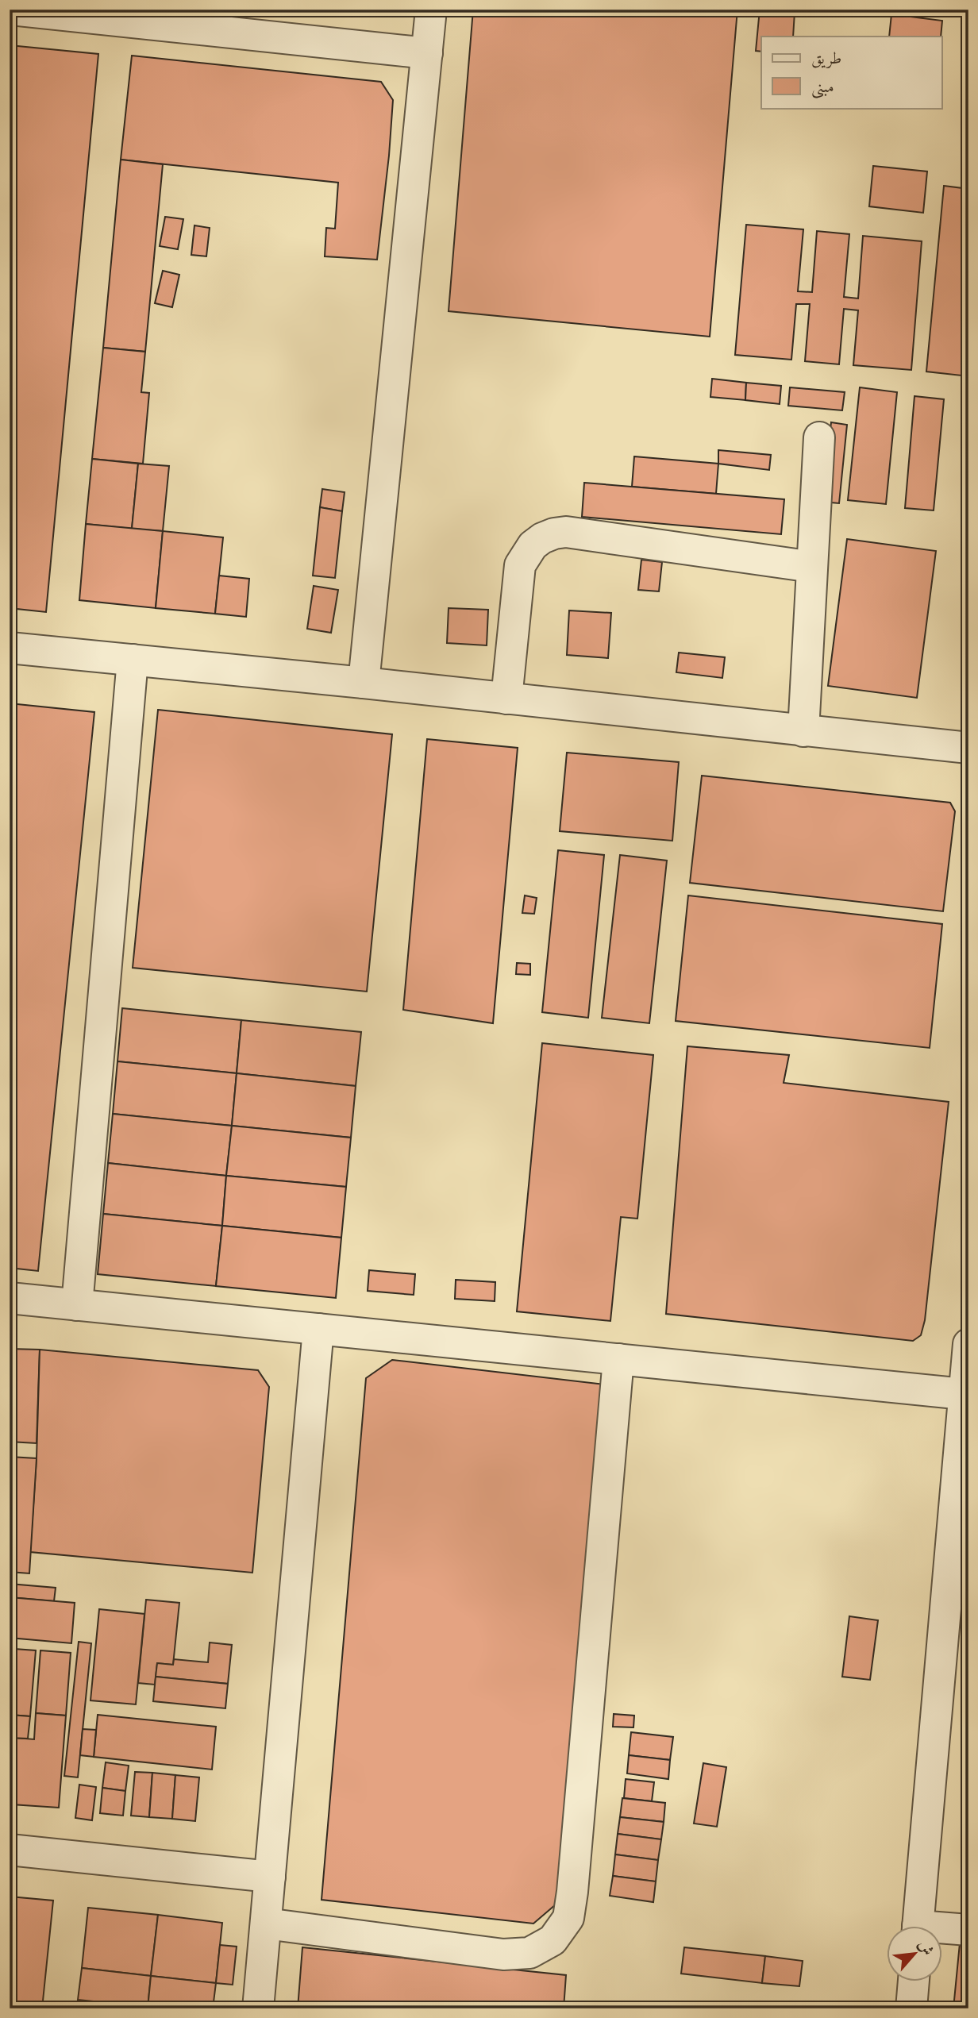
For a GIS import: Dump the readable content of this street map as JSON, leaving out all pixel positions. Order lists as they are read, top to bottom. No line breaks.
{"legend":["طريق","مبنى"],"north":"top right"}
